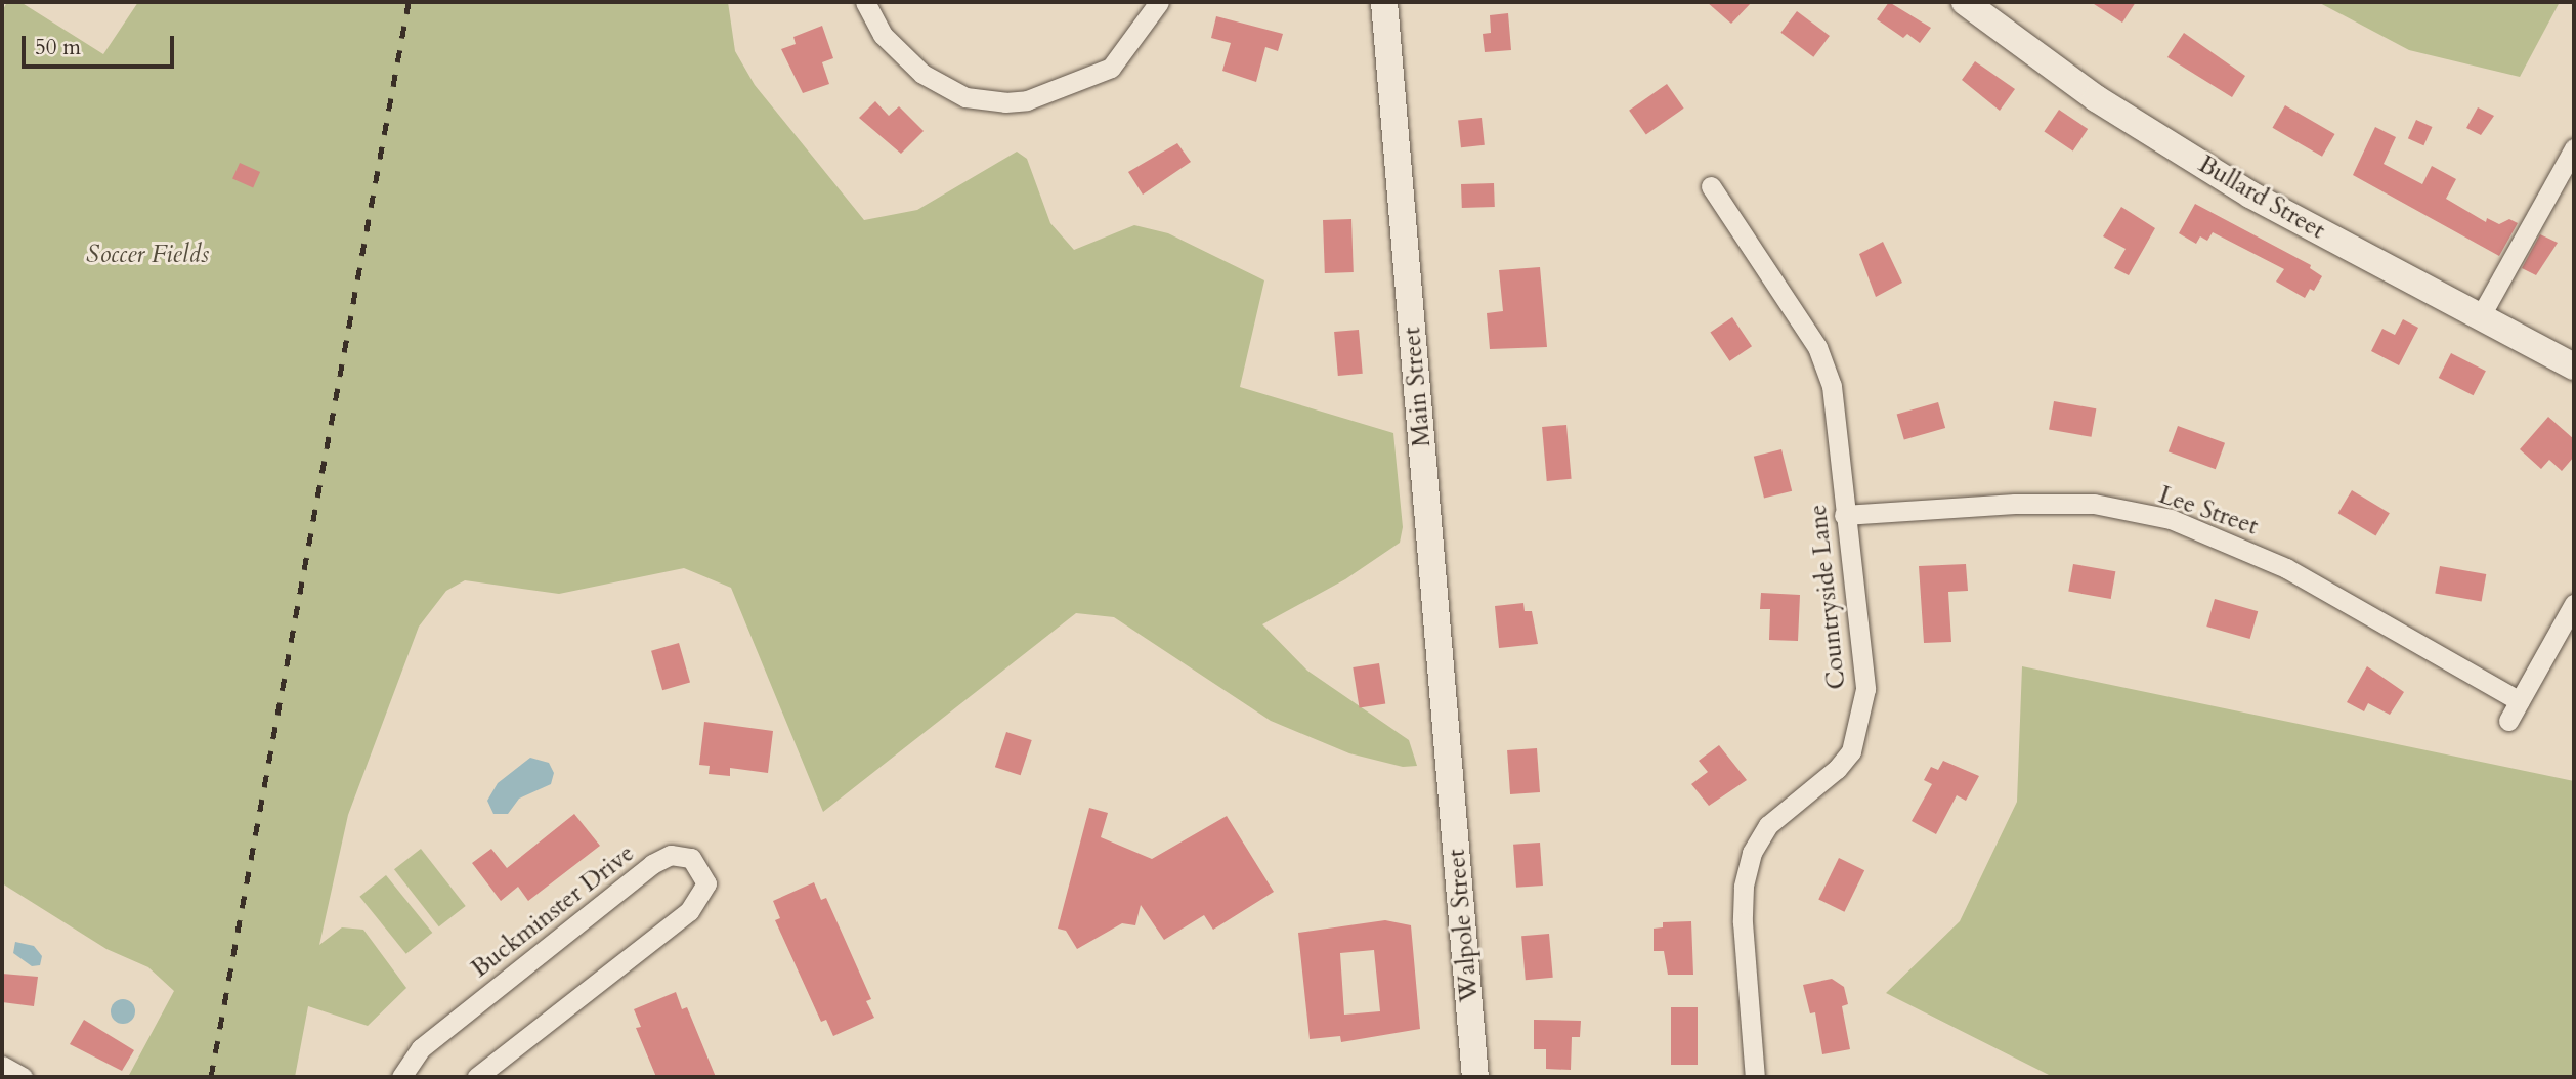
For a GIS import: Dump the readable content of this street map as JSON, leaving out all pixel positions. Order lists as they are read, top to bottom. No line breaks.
{"streets":{"main road":["Bullard Street","Main Street","Walpole Street"],"street":["Lee Street","Countryside Lane","Buckminster Drive"]},"crossings":[["Main Street","Walpole Street"],["Lee Street","Countryside Lane"]],"parks":["Soccer Fields"],"scale_bar":"50 m"}
